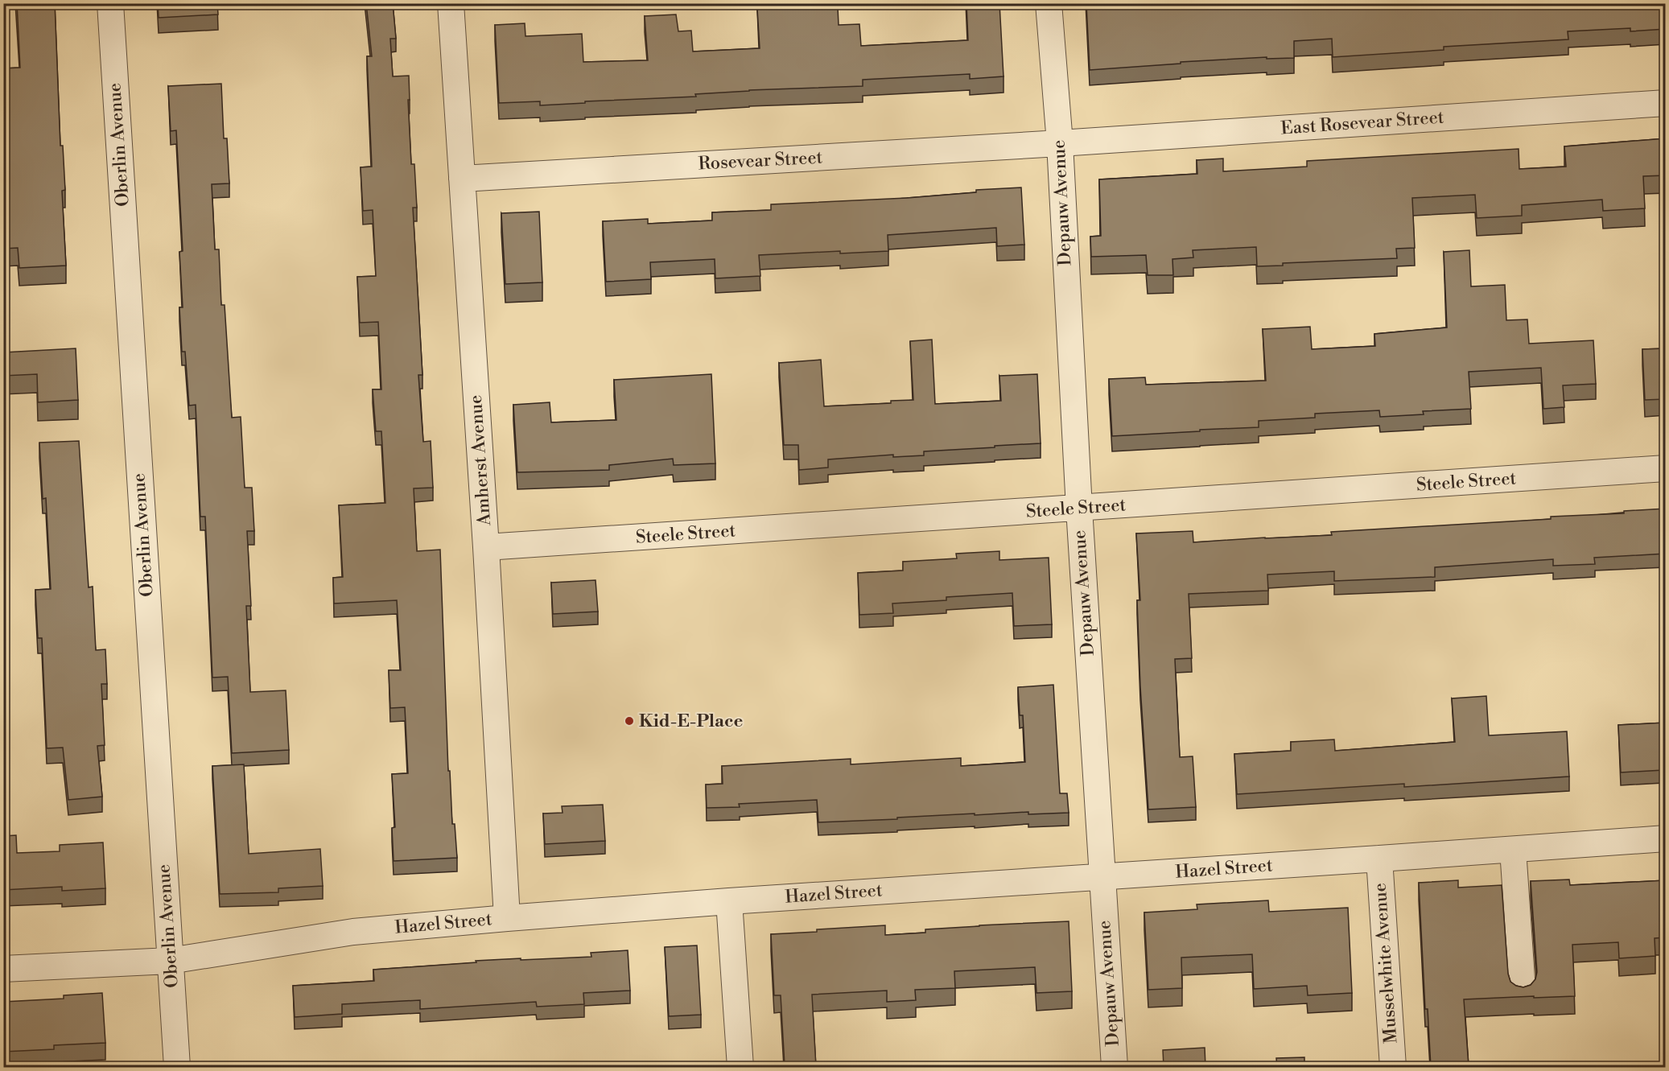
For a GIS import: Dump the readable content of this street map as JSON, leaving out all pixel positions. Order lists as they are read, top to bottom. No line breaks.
{"streets":{"street":["East Rosevear Street","Oberlin Avenue","Rosevear Street","Depauw Avenue","Amherst Avenue","Steele Street","Hazel Street","Musselwhite Avenue"]},"crossings":[["East Rosevear Street","Rosevear Street"],["East Rosevear Street","Depauw Avenue"],["Oberlin Avenue","Hazel Street"],["Rosevear Street","Depauw Avenue"],["Rosevear Street","Amherst Avenue"],["Depauw Avenue","Steele Street"],["Depauw Avenue","Hazel Street"],["Amherst Avenue","Steele Street"],["Amherst Avenue","Hazel Street"],["Hazel Street","Musselwhite Avenue"]],"places":["Kid-E-Place"]}
